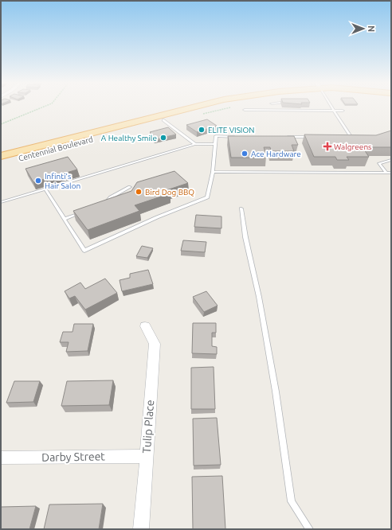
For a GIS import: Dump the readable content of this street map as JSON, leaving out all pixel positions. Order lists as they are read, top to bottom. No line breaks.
{"streets":{"main road":["Centennial Boulevard"],"street":["Tulip Place","Darby Street"]},"crossings":[["Tulip Place","Darby Street"]],"places":{"other":["ELITE VISION","A Healthy Smile","Ace Hardware","Infinti's Hair Salon","Bird Dog BBQ"],"health":["Walgreens"]},"north":"right"}
